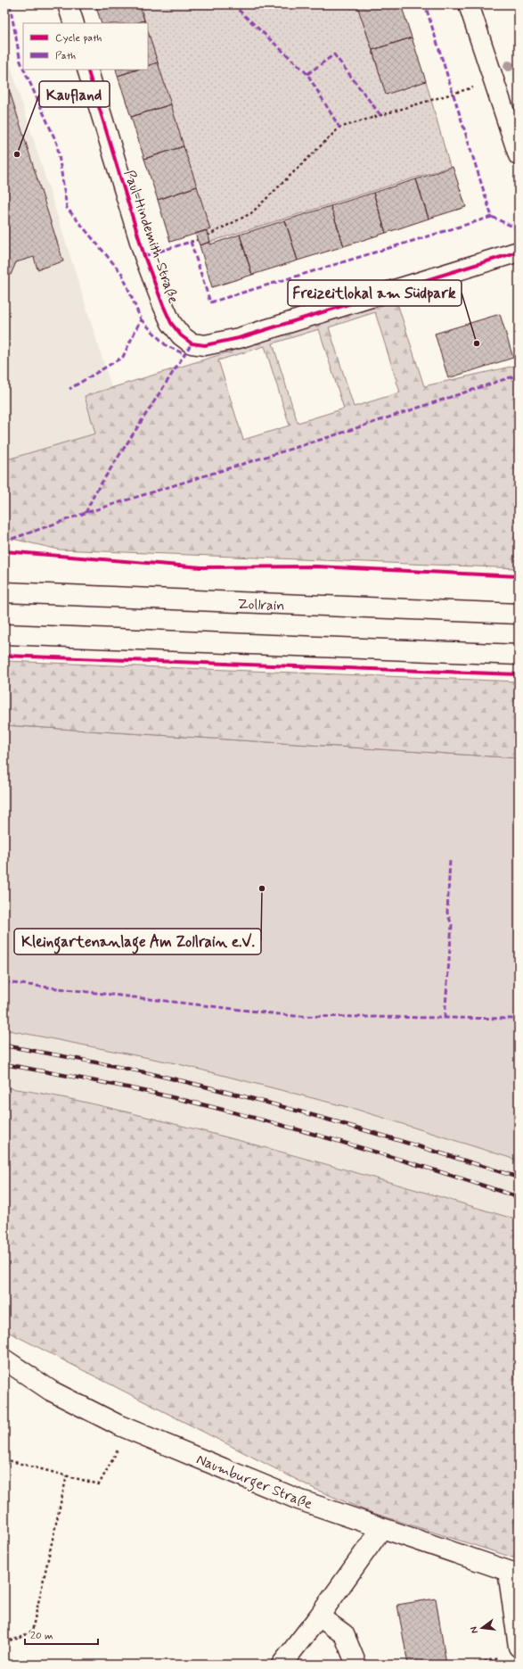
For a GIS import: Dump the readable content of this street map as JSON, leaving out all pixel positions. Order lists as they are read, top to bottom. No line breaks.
{"streets":{"street":["Paul-Hindemith-Straße","Zollrain","Naumburger Straße"]},"places":["Kaufland","Freizeitlokal am Südpark","Kleingartenanlage Am Zollrain e.V."],"legend":["Cycle path","Path"],"scale_bar":"20 m","north":"left"}
